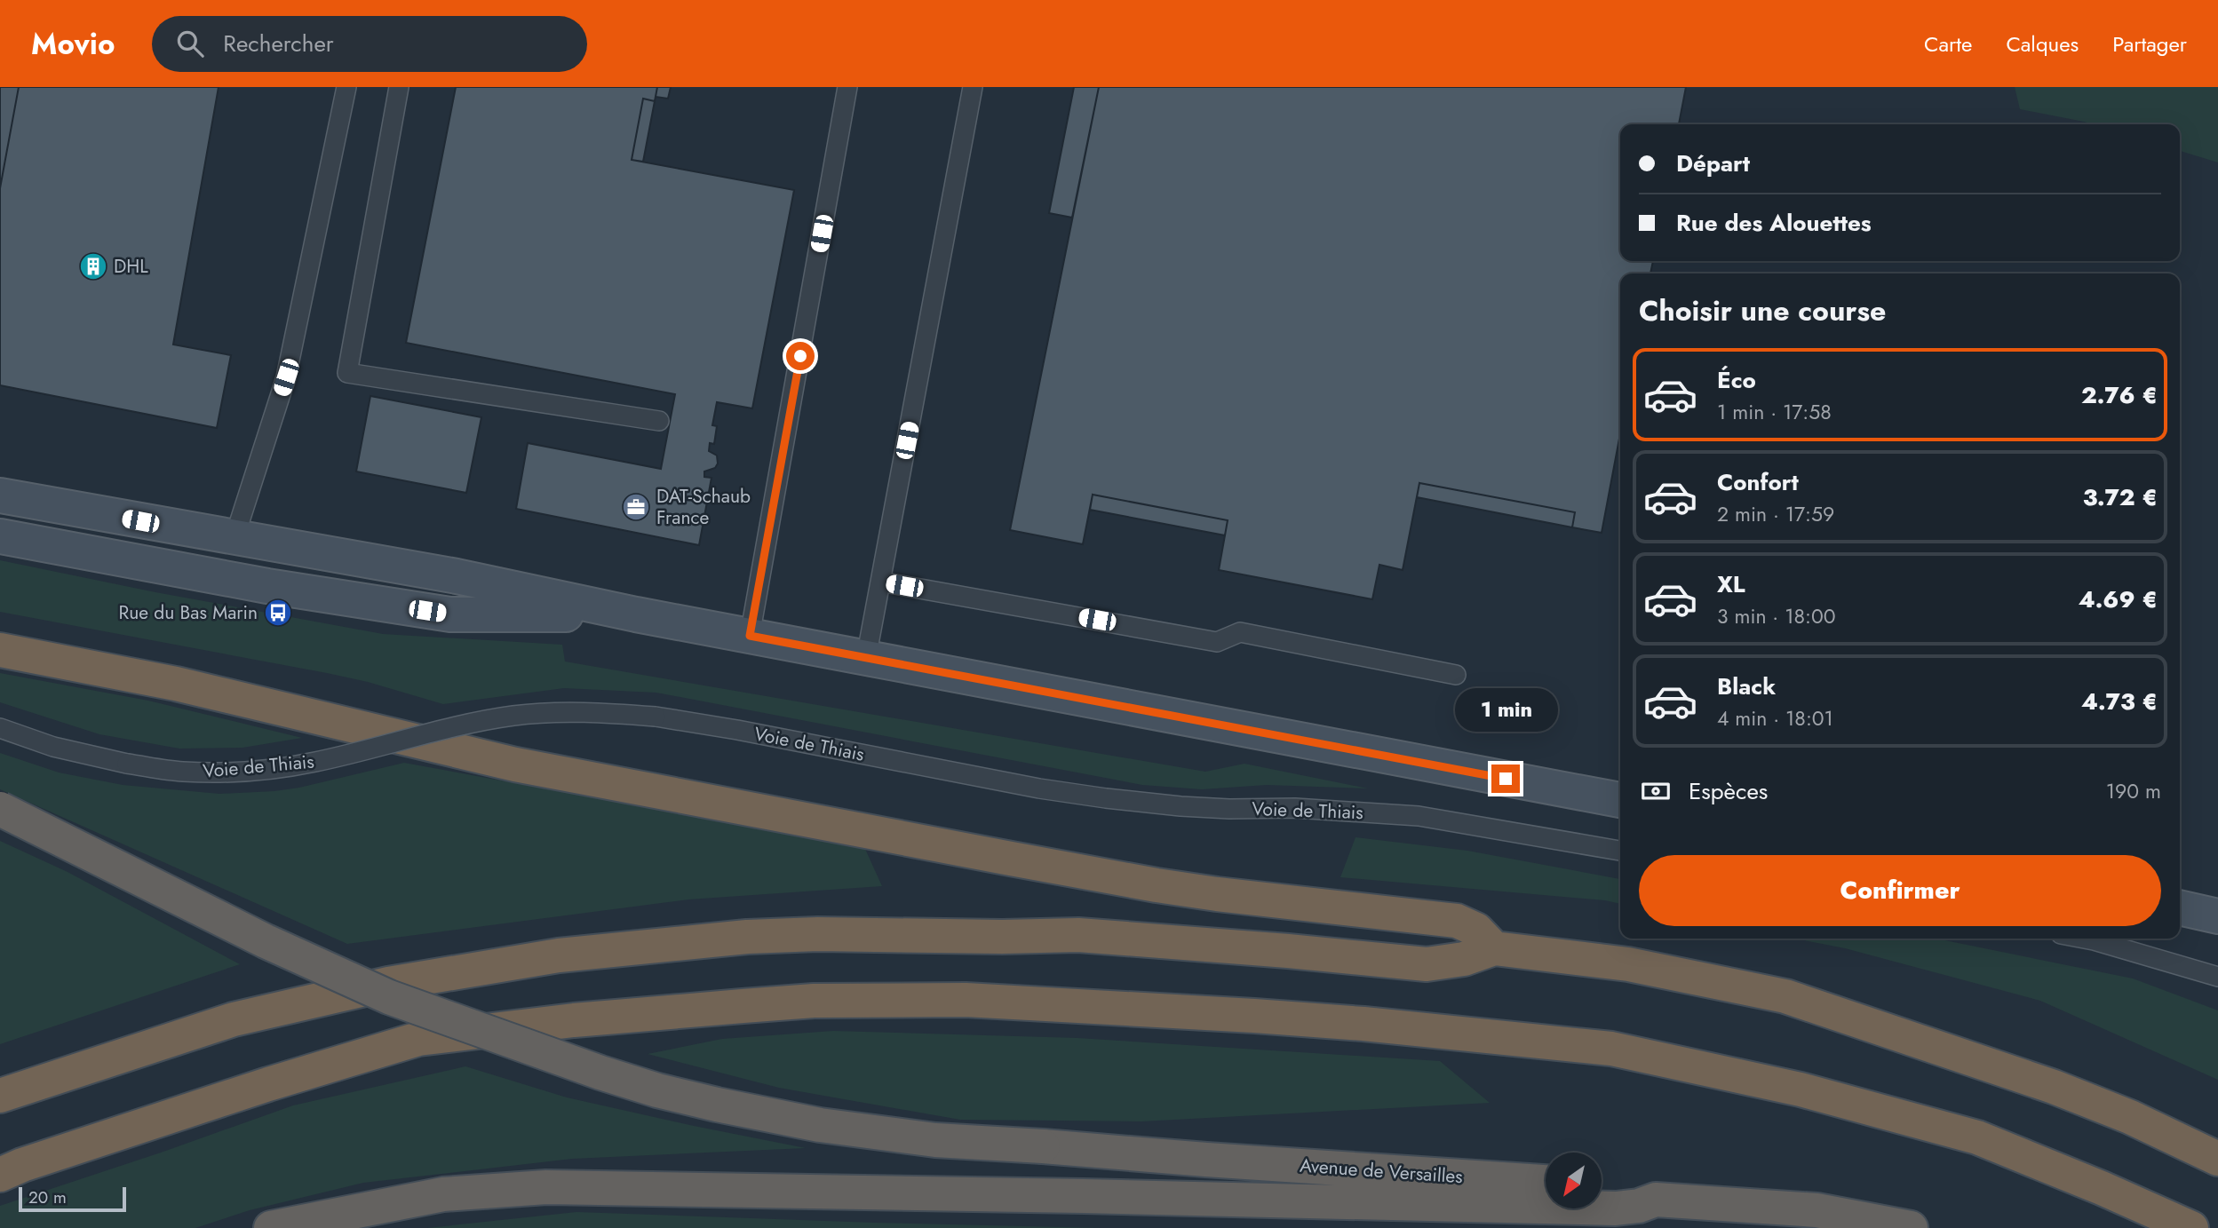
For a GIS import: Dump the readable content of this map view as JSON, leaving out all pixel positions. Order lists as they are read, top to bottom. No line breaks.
{"streets":{"highway":["Avenue de Versailles"],"lane":["Voie de Thiais"]},"places":{"building":["DHL"],"office":["DAT-Schaub France"],"bus stop":["Rue du Bas Marin"]},"scale_bar":"20 m","north":"bottom left","page":{"header":"Movio","search":"Rechercher","nav":["Carte","Calques","Partager"],"banner":["Départ","Rue des Alouettes"],"heading":"Choisir une course","list":[{"name":"Éco","note":"1 min · 17:58","value":"2.76 €"},{"name":"Confort","note":"2 min · 17:59","value":"3.72 €"},{"name":"XL","note":"3 min · 18:00","value":"4.69 €"},{"name":"Black","note":"4 min · 18:01","value":"4.73 €"}],"bubble":"1 min","pay":["Espèces","190 m"],"buttons":"Confirmer","scale":"20 m"}}
